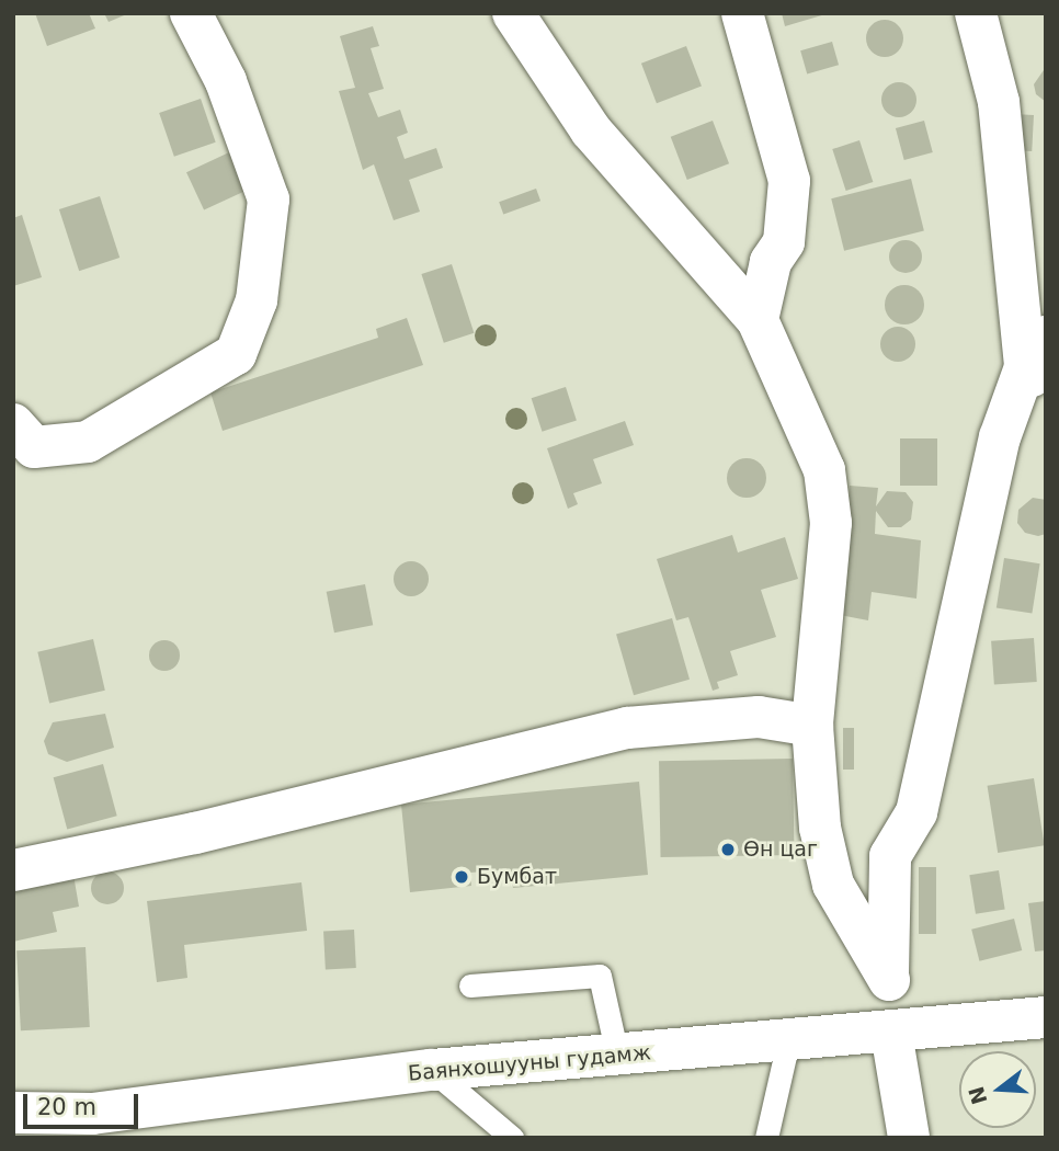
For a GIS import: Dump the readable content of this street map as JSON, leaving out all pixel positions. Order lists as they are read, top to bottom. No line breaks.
{"streets":{"street":["Баянхошууны гудамж"]},"places":["Өн цаг","Бумбат"],"scale_bar":"20 m","north":"left"}
